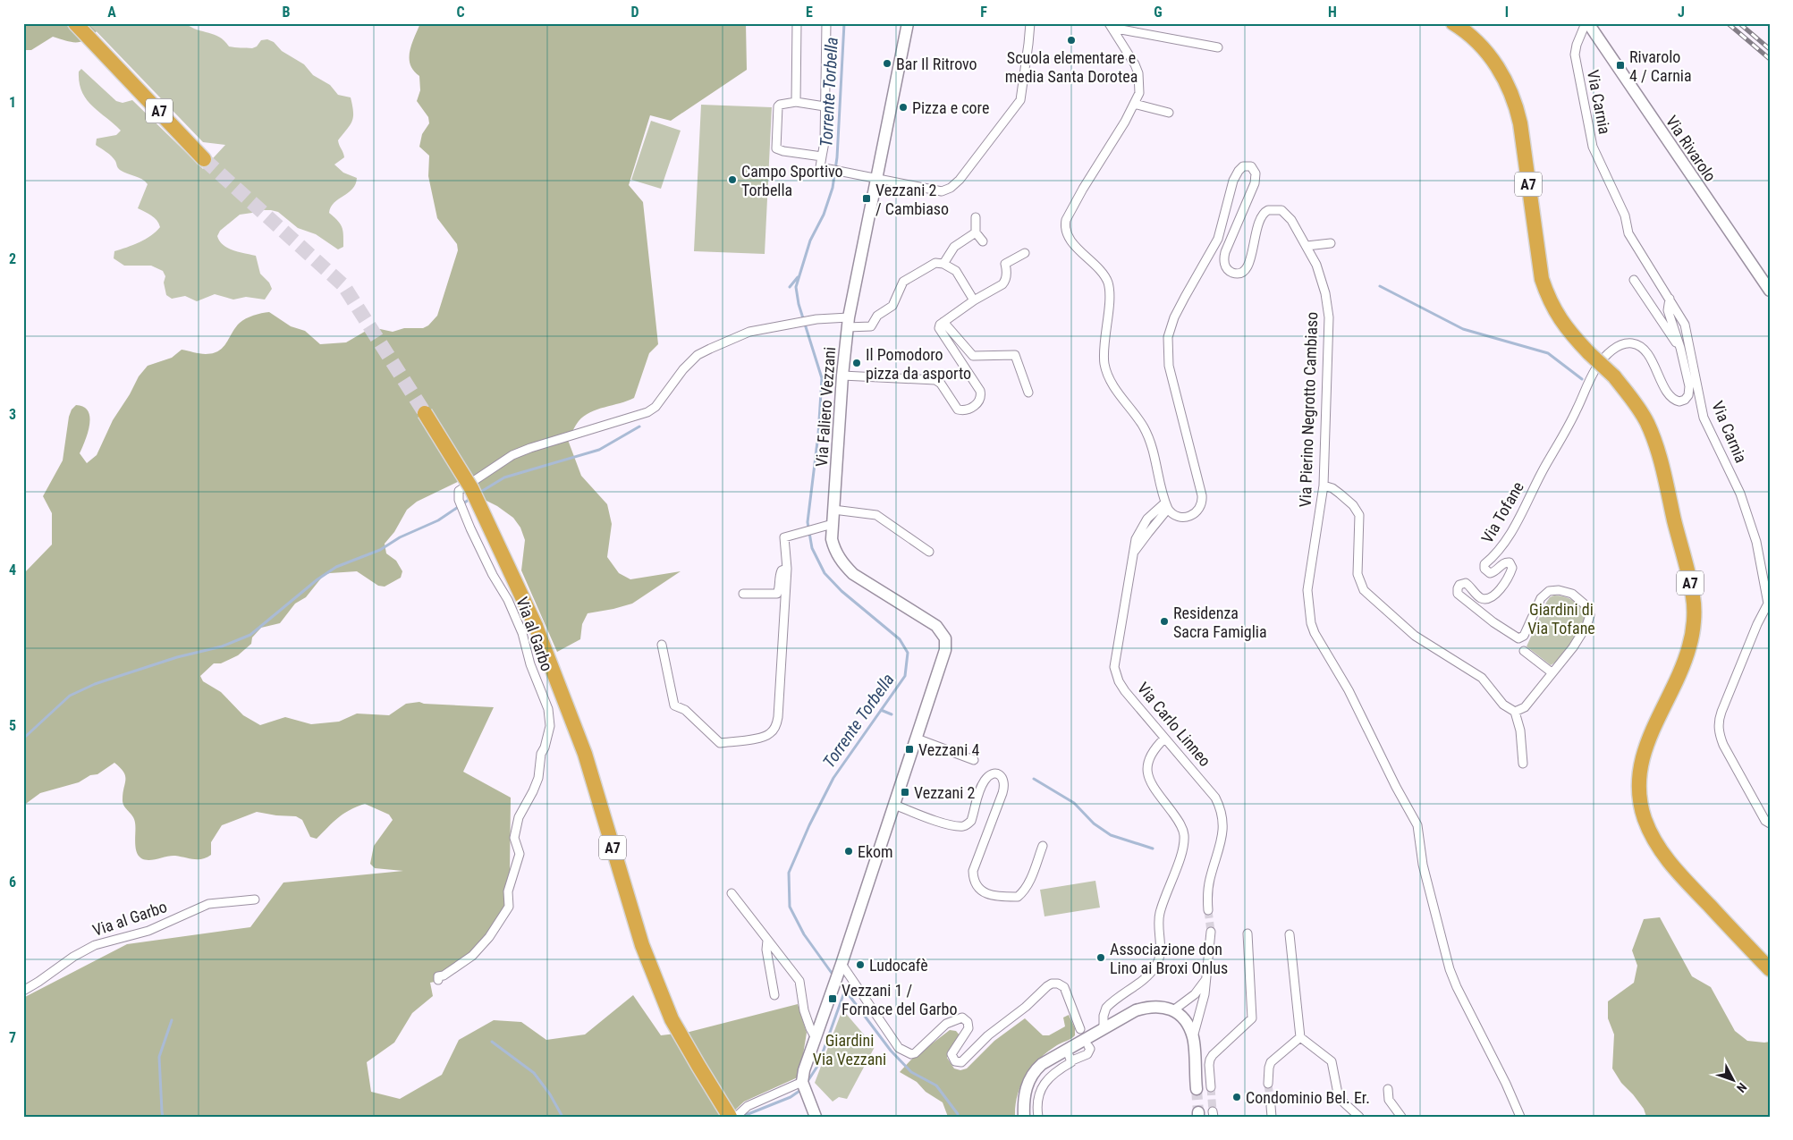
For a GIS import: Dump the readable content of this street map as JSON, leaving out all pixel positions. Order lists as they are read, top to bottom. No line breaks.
{"streets":{"highway":["A7"],"street":["Via Carnia","Via Rivarolo","Via Faliero Vezzani","Via Pierino Negrotto Cambiaso","Via Tofane","Via al Garbo","Via Carlo Linneo"]},"crossings":[["Via Carnia","Via Rivarolo"],["Via Carnia","Via Tofane"],["Via Faliero Vezzani","Via al Garbo"],["Via Pierino Negrotto Cambiaso","Via Carlo Linneo"]],"water":["Torrente Torbella"],"parks":["Giardini di Via Tofane","Giardini Via Vezzani"],"places":{"other":["Scuola elementare e media Santa Dorotea","Bar Il Ritrovo","Pizza e core","Campo Sportivo Torbella","Il Pomodoro pizza da asporto","Residenza Sacra Famiglia","Ekom","Associazione don Lino ai Broxi Onlus","Ludocafè","Condominio Bel. Er."],"transit":["Rivarolo 4 / Carnia","Vezzani 2 / Cambiaso","Vezzani 4","Vezzani 2","Vezzani 1 / Fornace del Garbo"]},"north":"bottom right","grid":{"columns":["A","B","C","D","E","F","G","H","I","J"],"rows":["1","2","3","4","5","6","7"]}}
